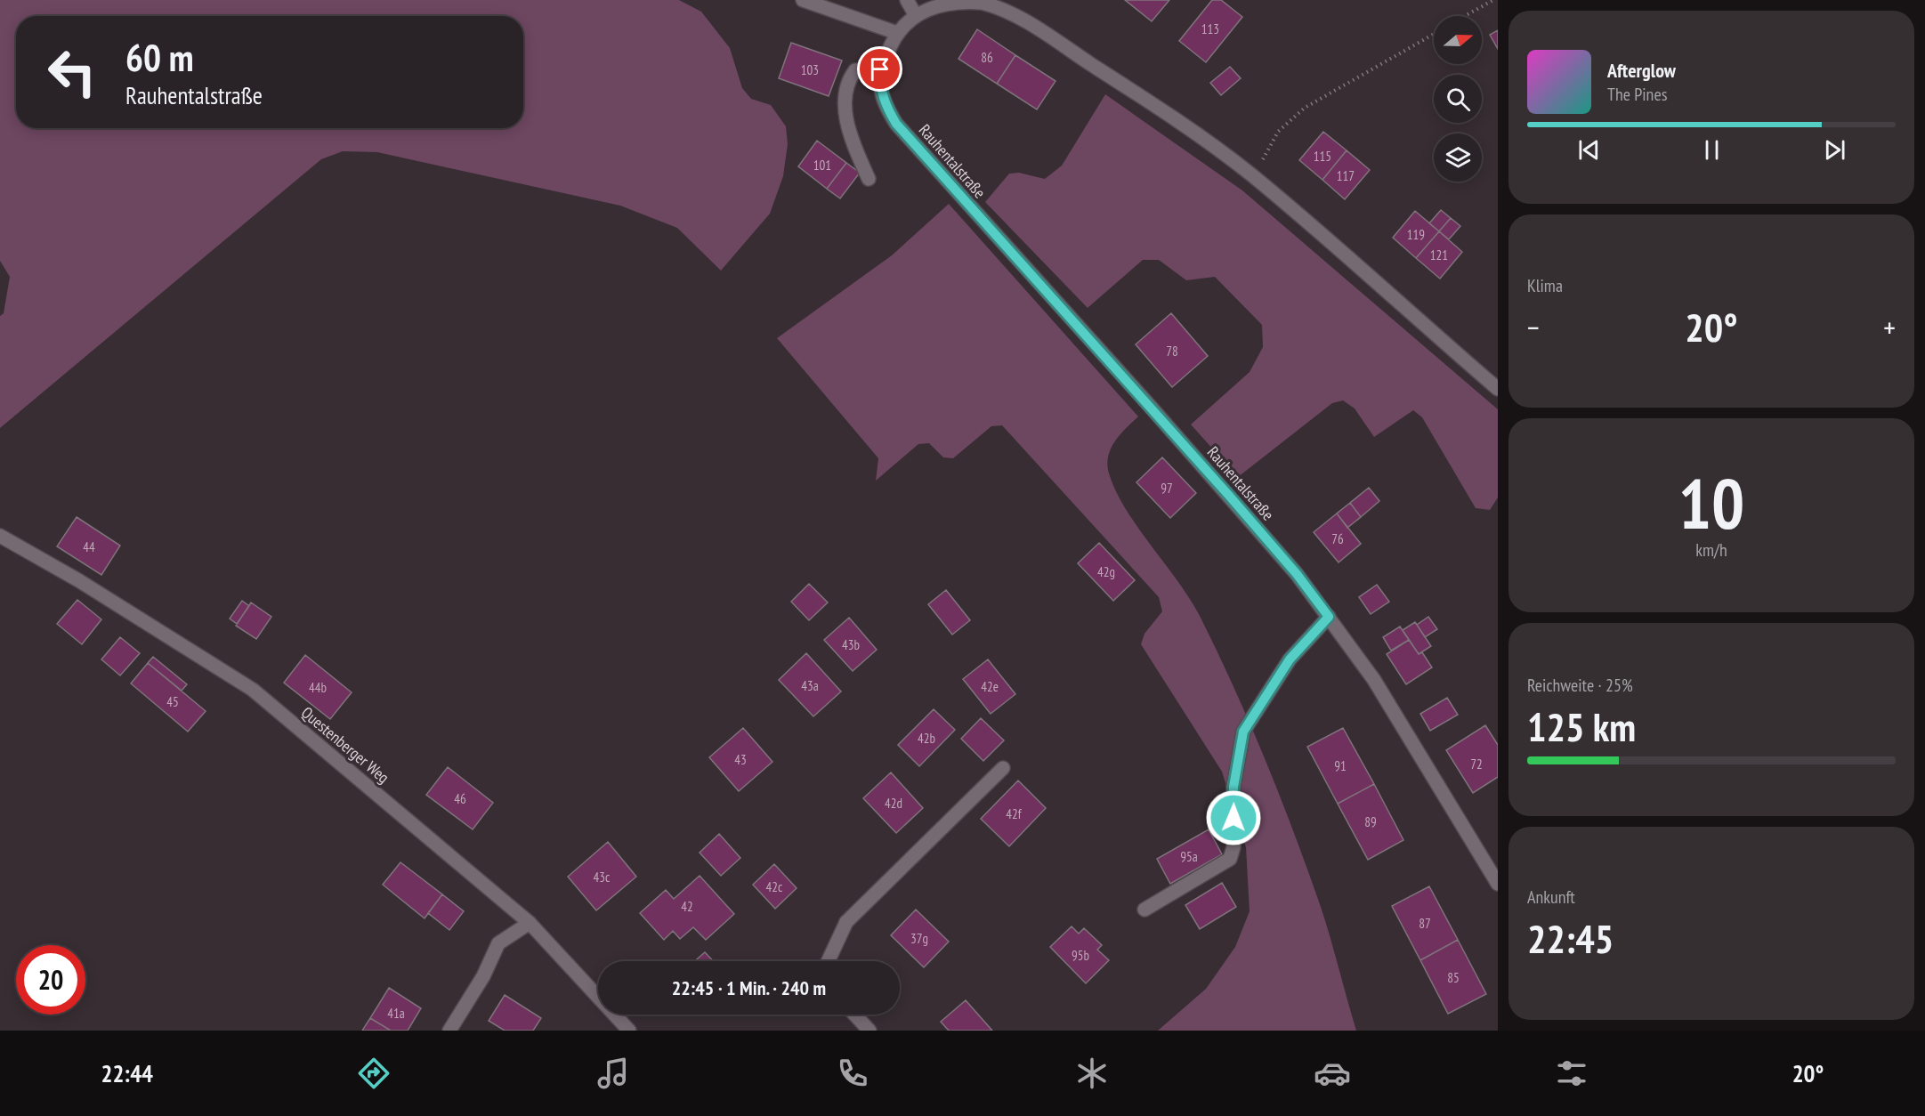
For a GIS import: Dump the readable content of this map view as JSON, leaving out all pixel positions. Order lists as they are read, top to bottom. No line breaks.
{"streets":{"street":["Rauhentalstraße","Questenberger Weg"]},"house_numbers":["113","86","103","115","101","117","119","121","78","97","76","44","42g","43b","43a","42e","44b","45","42b","43","72","91","46","42d","42f","89","95a","43c","42c","42","87","37g","95b","85","41a"],"north":"right","page":{"turn":["60 m","Rauhentalstraße"],"song":["Afterglow","The Pines"],"tile":["Klima",["10","km/h"],["Reichweite · 25%","125 km"],["Ankunft","22:45"]],"heat":["−","20°","+"],"limit":"20","trip":"22:45 · 1 Min. · 240 m","tabs":["22:44","20°"]}}
